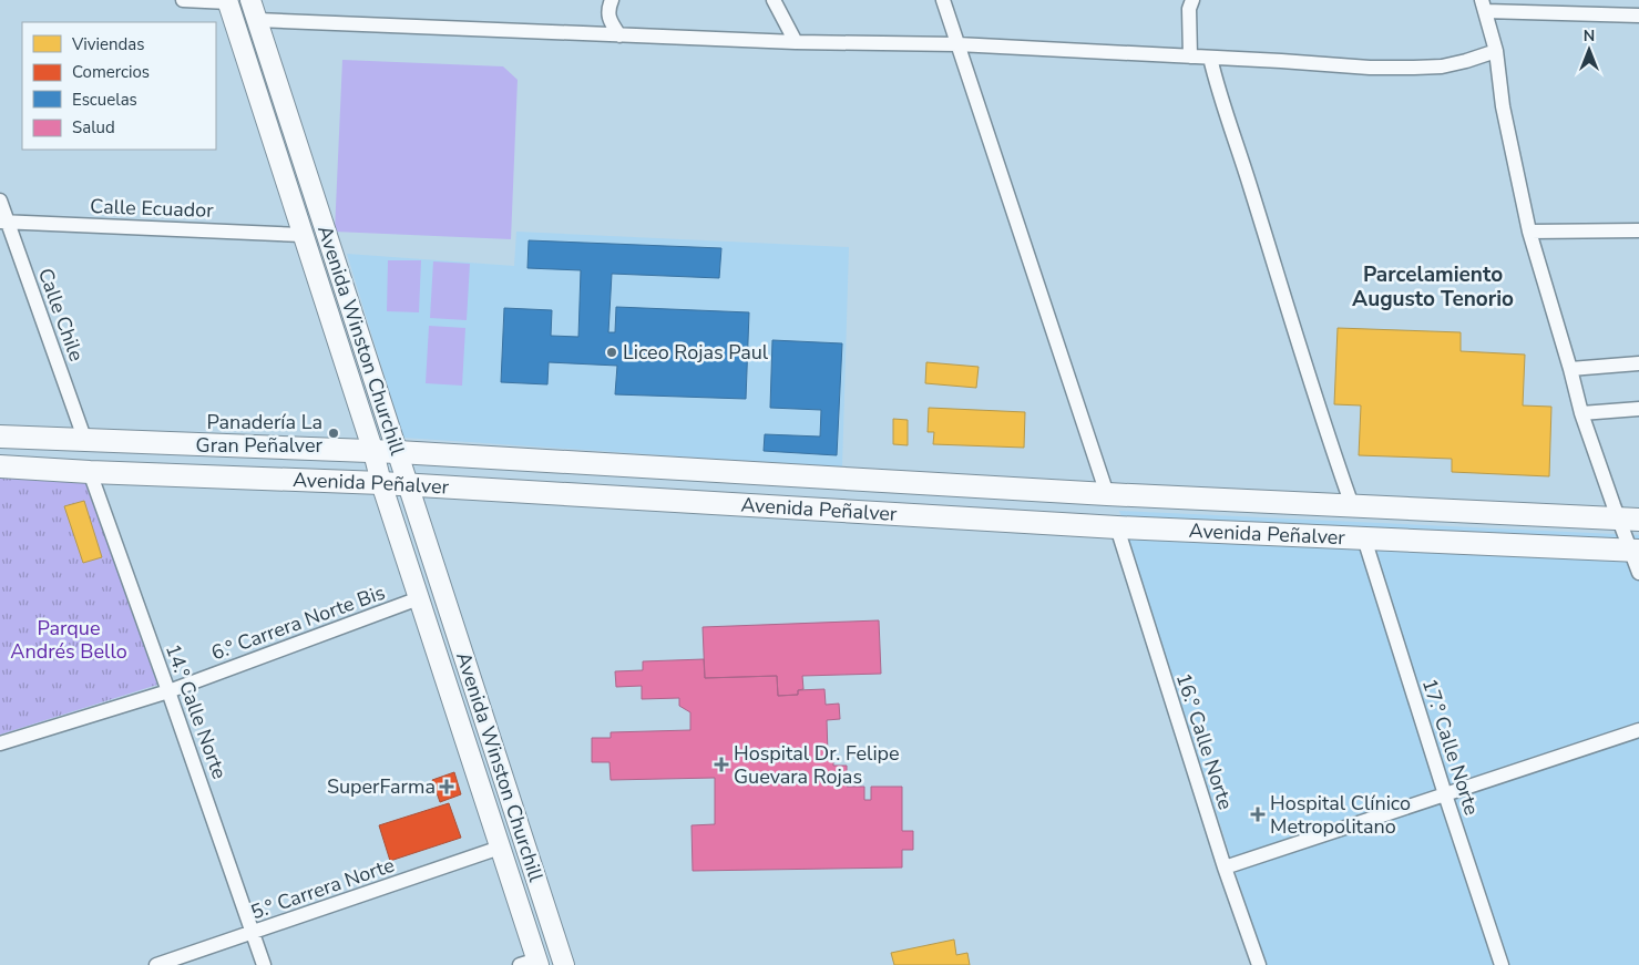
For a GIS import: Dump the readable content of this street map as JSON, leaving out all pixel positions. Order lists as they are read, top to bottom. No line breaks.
{"streets":{"main road":["Avenida Peñalver"],"street":["Calle Ecuador","Calle Chile","Avenida Winston Churchill","6.° Carrera Norte Bis","14.° Calle Norte","16.° Calle Norte","17.° Calle Norte","5.° Carrera Norte"]},"crossings":[["Calle Ecuador","Calle Chile"],["Calle Ecuador","Avenida Winston Churchill"],["Calle Chile","Avenida Peñalver"],["Avenida Winston Churchill","Avenida Peñalver"],["Avenida Winston Churchill","6.° Carrera Norte Bis"],["Avenida Winston Churchill","5.° Carrera Norte"],["Avenida Peñalver","14.° Calle Norte"],["Avenida Peñalver","16.° Calle Norte"],["Avenida Peñalver","17.° Calle Norte"],["6.° Carrera Norte Bis","14.° Calle Norte"],["14.° Calle Norte","5.° Carrera Norte"]],"districts":["Parcelamiento Augusto Tenorio"],"parks":["Parque Andrés Bello"],"places":{"other":["Liceo Rojas Paul","Panadería La Gran Peñalver"],"health":["Hospital Dr. Felipe Guevara Rojas","SuperFarma","Hospital Clínico Metropolitano"]},"legend":["Viviendas","Comercios","Escuelas","Salud"],"north":"top"}
